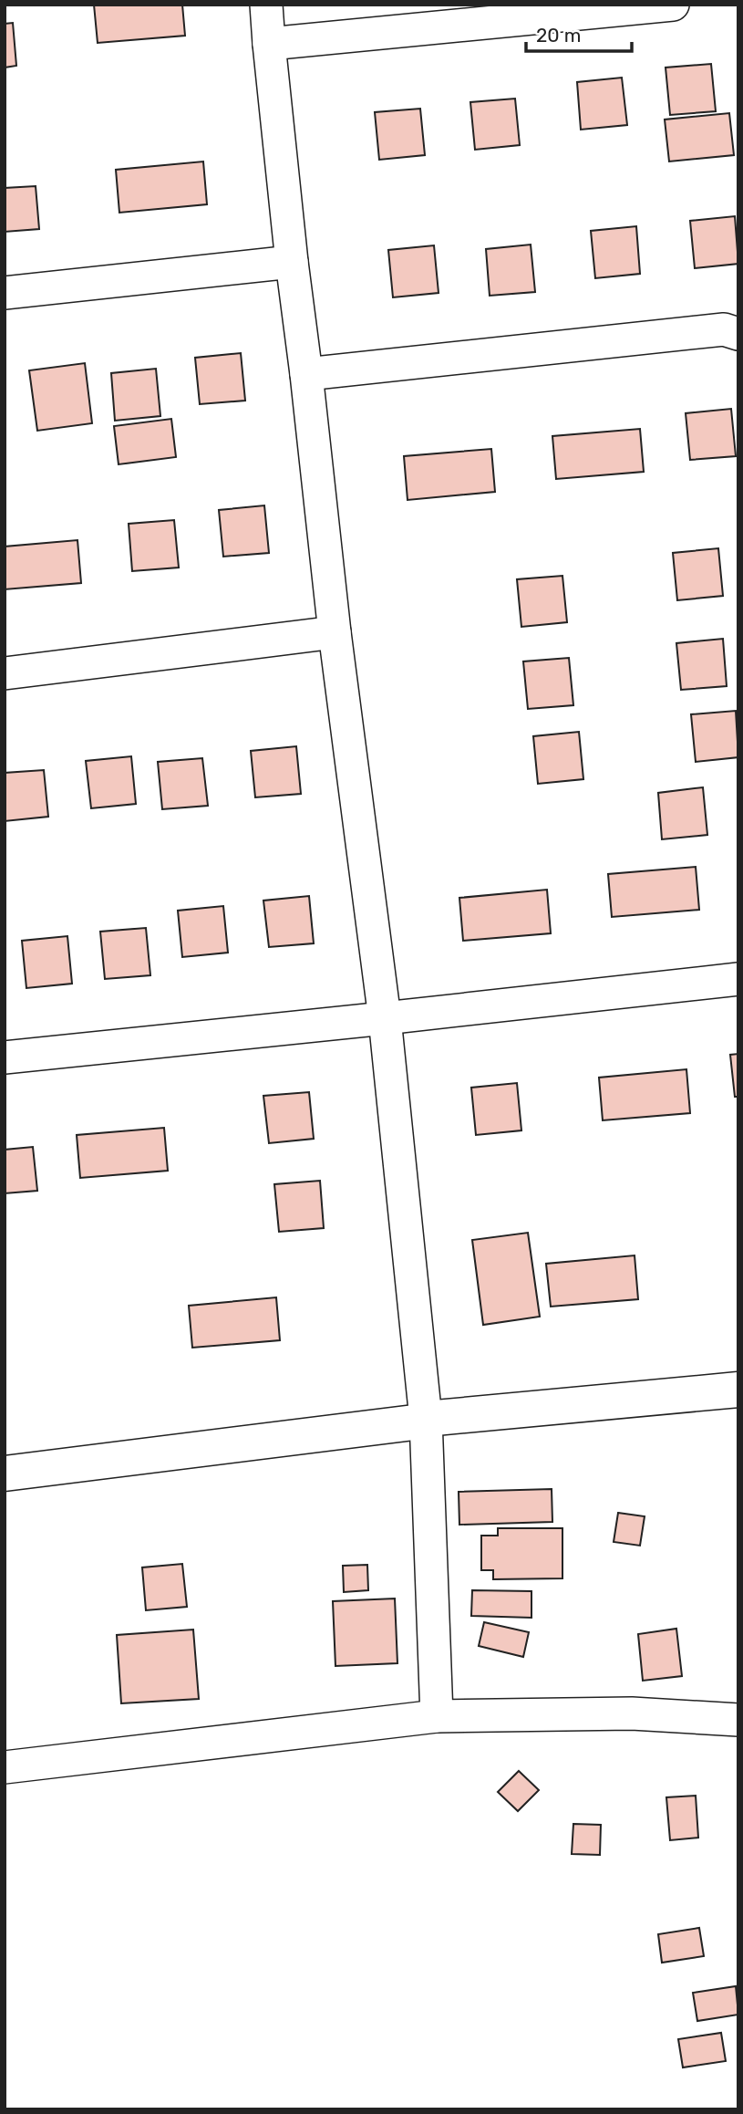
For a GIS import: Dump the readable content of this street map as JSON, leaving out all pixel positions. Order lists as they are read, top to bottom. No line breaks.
{"scale_bar":"20 m"}
